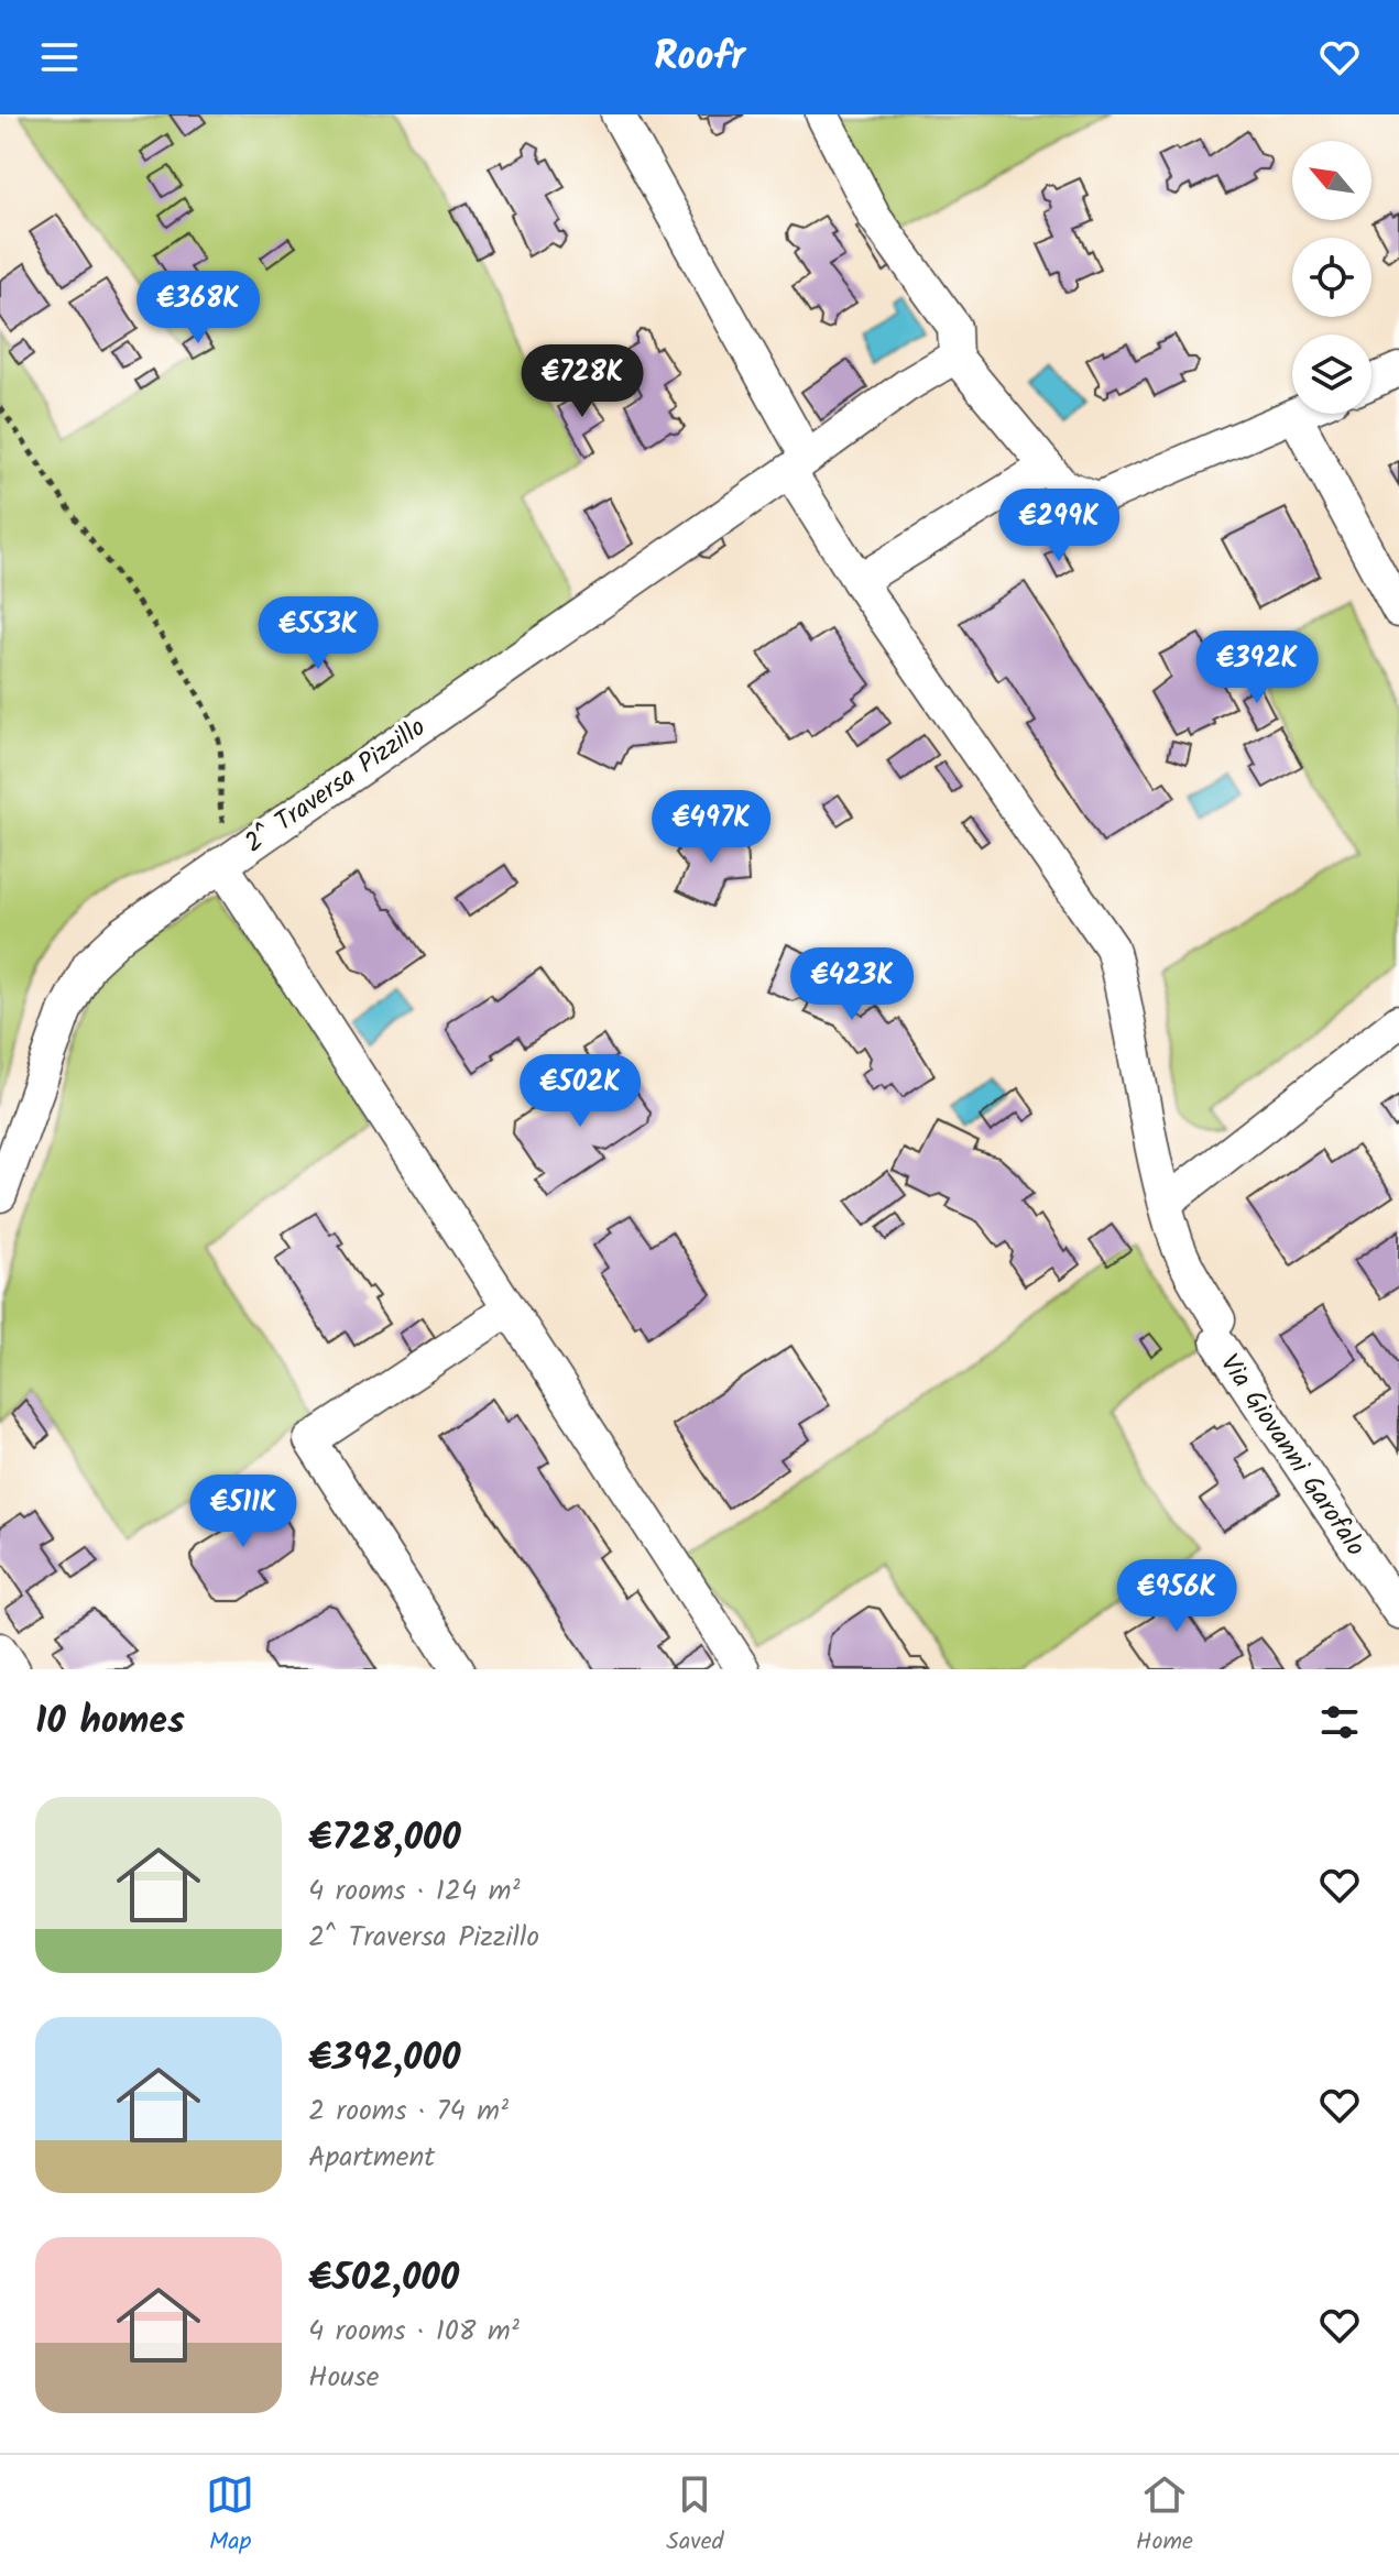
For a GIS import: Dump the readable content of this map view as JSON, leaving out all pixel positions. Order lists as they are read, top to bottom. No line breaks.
{"streets":{"street":["2^ Traversa Pizzillo","Via Giovanni Garofalo"]},"north":"top left","page":{"header":"Roofr","price":["€368K","€728K","€299K","€553K","€392K","€497K","€423K","€502K","€511K","€956K"],"heading":"10 homes","list":[{"name":"€728,000","note":"4 rooms · 124 m² · 2^ Traversa Pizzillo"},{"name":"€392,000","note":"2 rooms · 74 m² · Apartment"},{"name":"€502,000","note":"4 rooms · 108 m² · House"}],"tabs":["Map","Saved","Home"]}}
